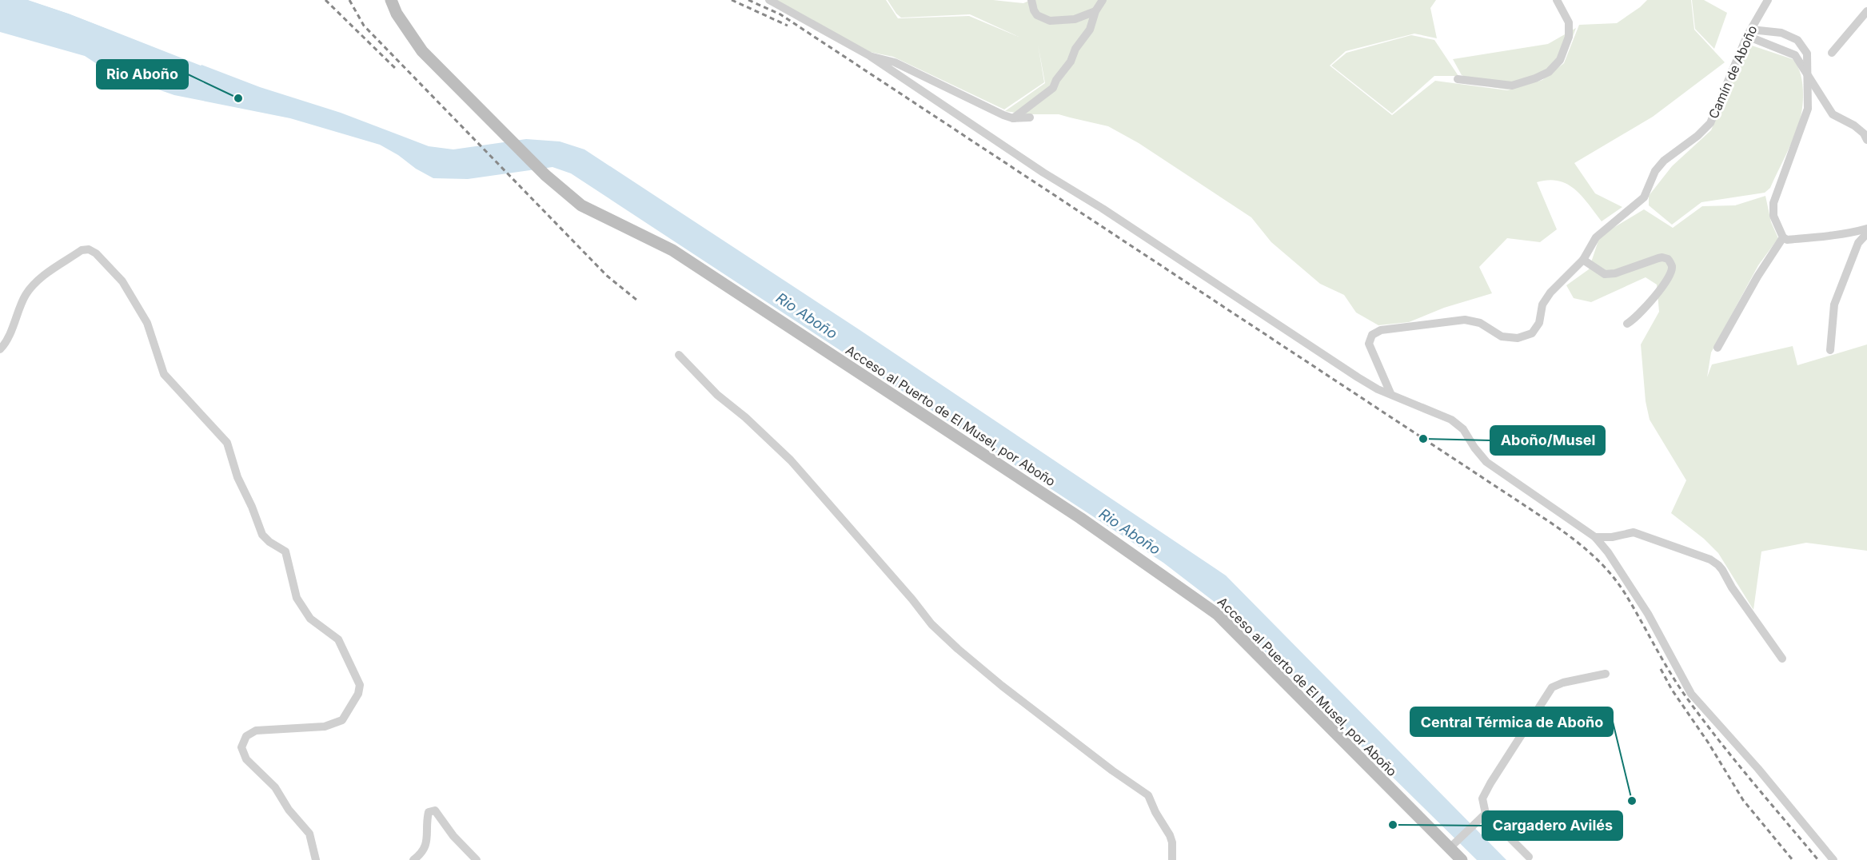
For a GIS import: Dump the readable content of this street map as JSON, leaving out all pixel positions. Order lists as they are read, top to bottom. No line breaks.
{"streets":{"street":["Camín de Aboño","Acceso al Puerto de El Musel, por Aboño"]},"water":["Rio Aboño"],"places":["Rio Aboño","Aboño/Musel","Central Térmica de Aboño","Cargadero Avilés"]}
